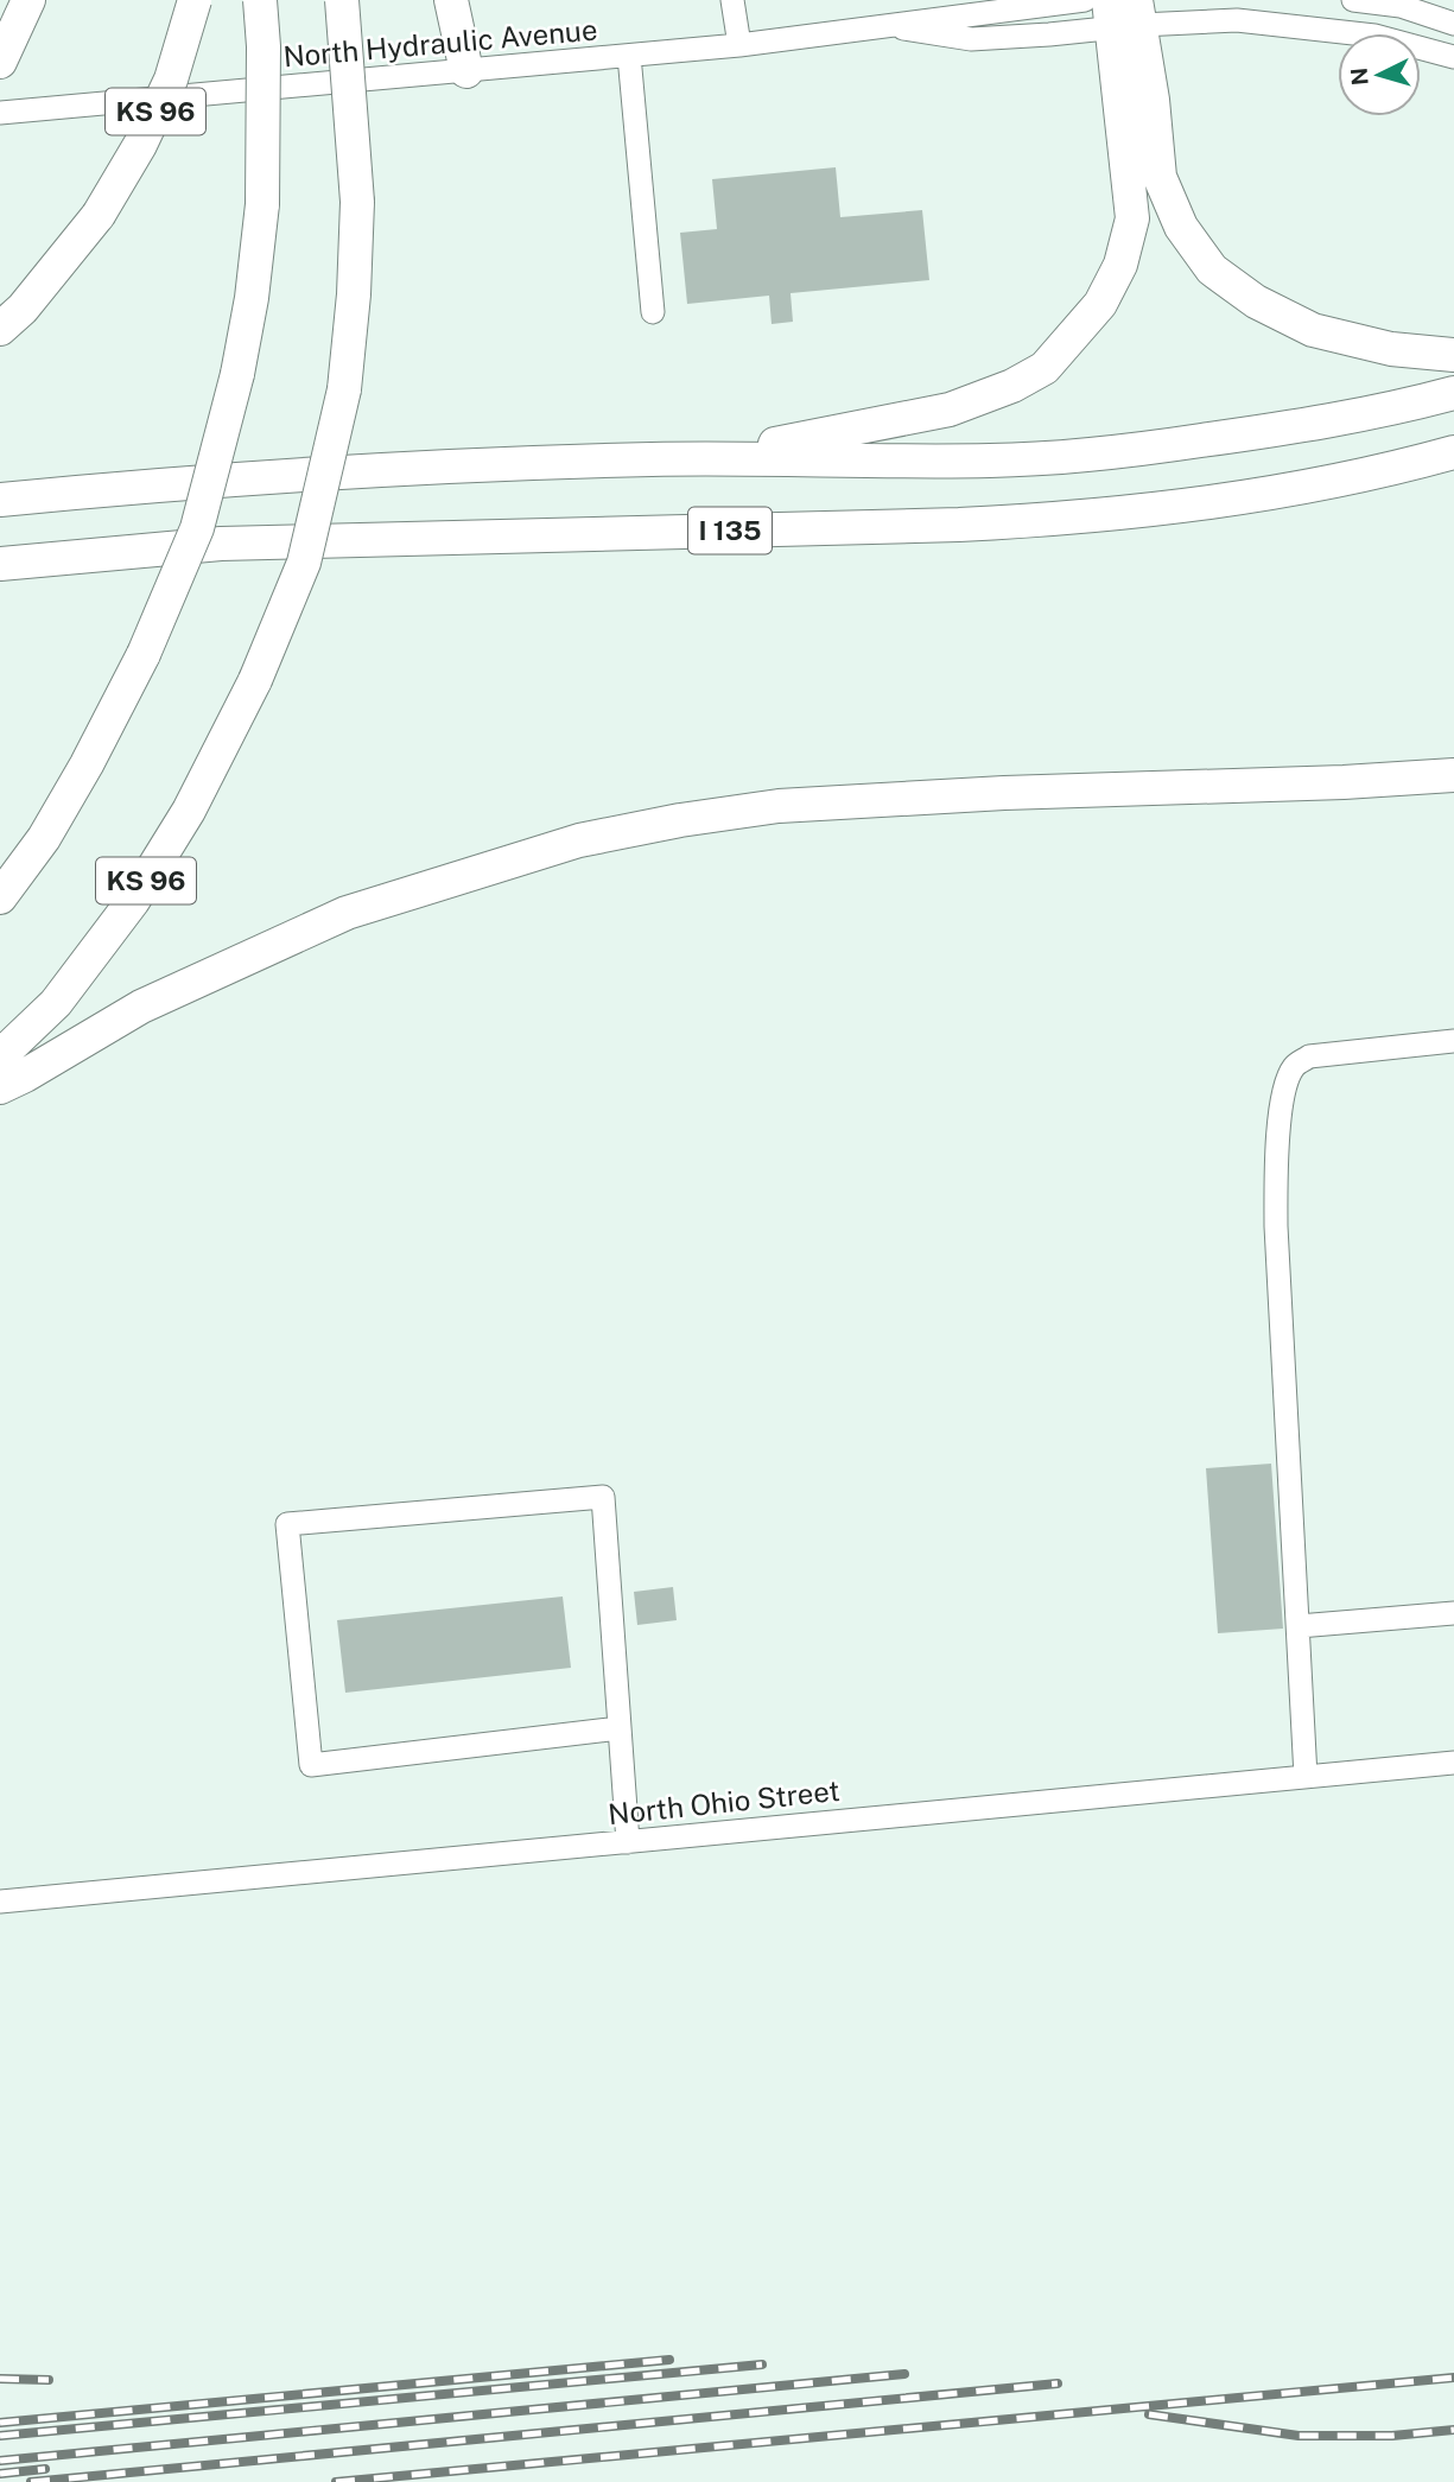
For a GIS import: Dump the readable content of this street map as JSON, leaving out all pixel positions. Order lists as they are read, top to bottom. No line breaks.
{"streets":{"highway":["KS 96","I 135"],"street":["North Hydraulic Avenue","North Ohio Street"]},"north":"left"}
